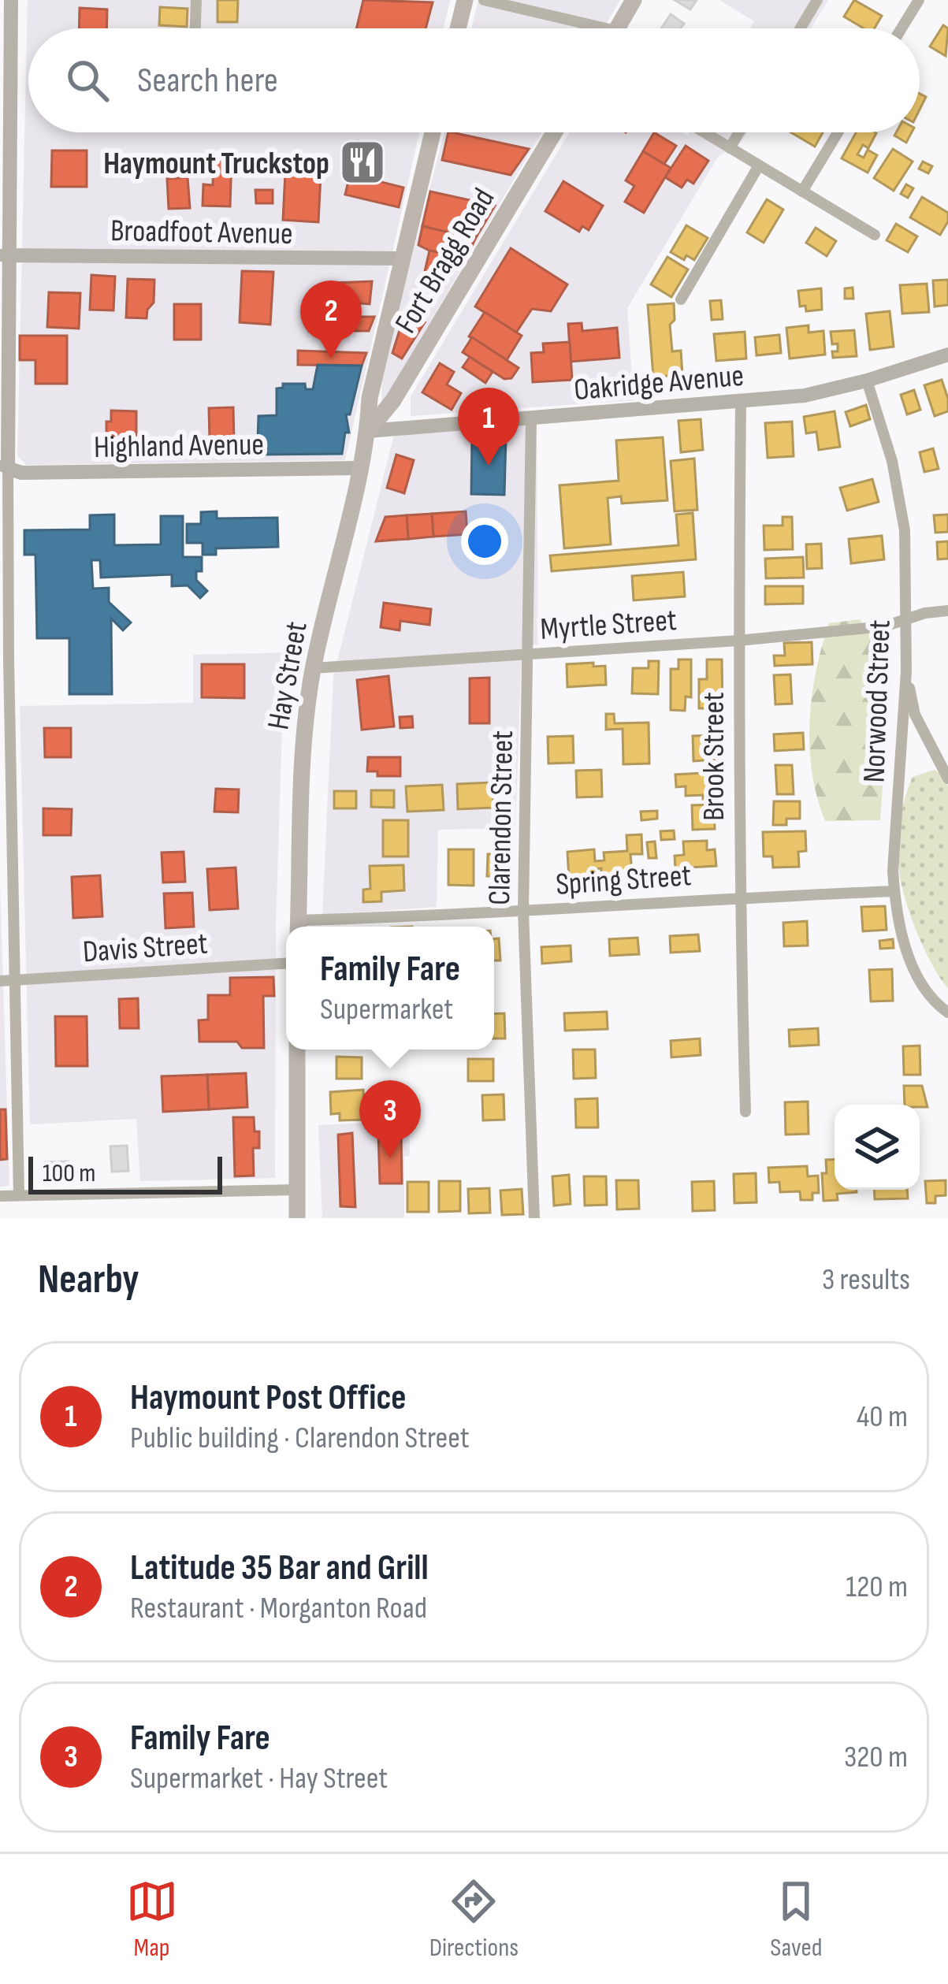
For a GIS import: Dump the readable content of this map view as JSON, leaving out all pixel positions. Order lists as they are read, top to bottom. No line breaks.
{"streets":{"main road":["Fort Bragg Road","Hay Street"],"street":["Broadfoot Avenue","Oakridge Avenue","Highland Avenue","Myrtle Street","Norwood Street","Brook Street","Clarendon Street","Spring Street","Davis Street"]},"crossings":[["Broadfoot Avenue","Hay Street"],["Fort Bragg Road","Oakridge Avenue"],["Fort Bragg Road","Hay Street"],["Oakridge Avenue","Hay Street"],["Oakridge Avenue","Norwood Street"],["Oakridge Avenue","Brook Street"],["Oakridge Avenue","Clarendon Street"],["Highland Avenue","Hay Street"],["Myrtle Street","Hay Street"],["Myrtle Street","Norwood Street"],["Myrtle Street","Brook Street"],["Myrtle Street","Clarendon Street"],["Norwood Street","Spring Street"],["Brook Street","Spring Street"],["Clarendon Street","Spring Street"]],"places":{"restaurant":["Haymount Truckstop"]},"scale_bar":"100 m","page":{"search":"Search here","pins":["2","1","3"],"popup":["Family Fare","Supermarket"],"scale":"100 m","heading":["Nearby","3 results"],"list":[{"mark":"1","name":"Haymount Post Office","note":"Public building · Clarendon Street","value":"40 m"},{"mark":"2","name":"Latitude 35 Bar and Grill","note":"Restaurant · Morganton Road","value":"120 m"},{"mark":"3","name":"Family Fare","note":"Supermarket · Hay Street","value":"320 m"}],"nav":["Map","Directions","Saved"]}}
